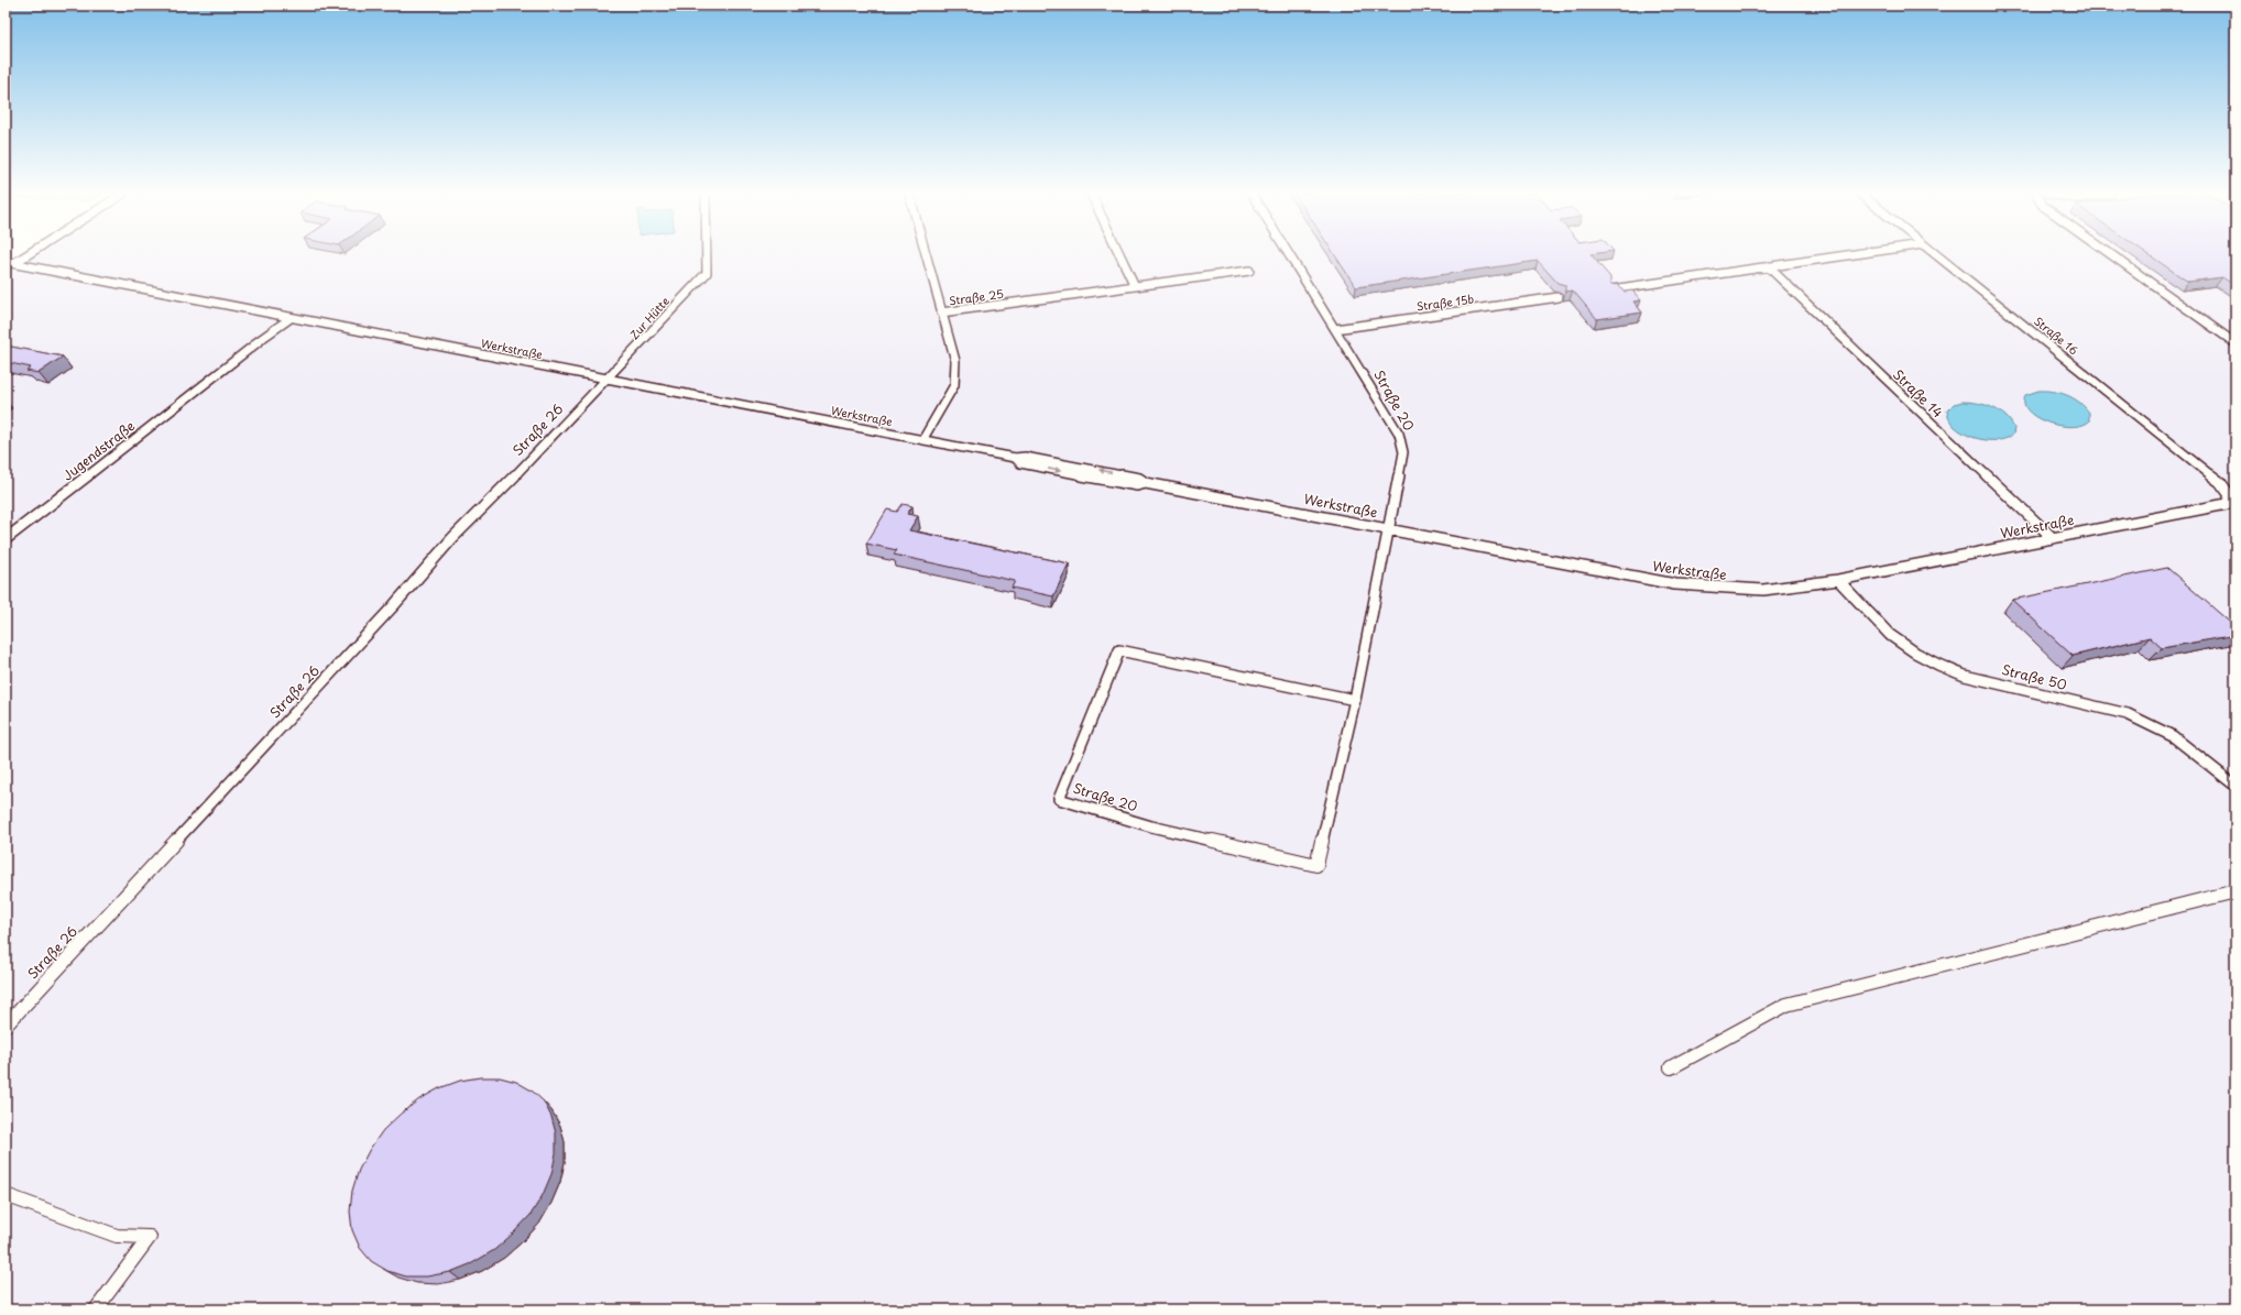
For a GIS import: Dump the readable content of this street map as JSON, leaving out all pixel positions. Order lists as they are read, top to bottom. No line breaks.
{"streets":{"street":["Straße 25","Straße 15b","Zur Hütte","Straße 16","Werkstraße","Straße 14","Straße 20","Straße 26","Jugendstraße","Straße 50"]},"crossings":[["Straße 15b","Straße 20"],["Zur Hütte","Werkstraße"],["Zur Hütte","Straße 26"],["Straße 16","Werkstraße"],["Werkstraße","Straße 14"],["Werkstraße","Straße 20"],["Werkstraße","Straße 26"],["Werkstraße","Jugendstraße"],["Werkstraße","Straße 50"]]}
